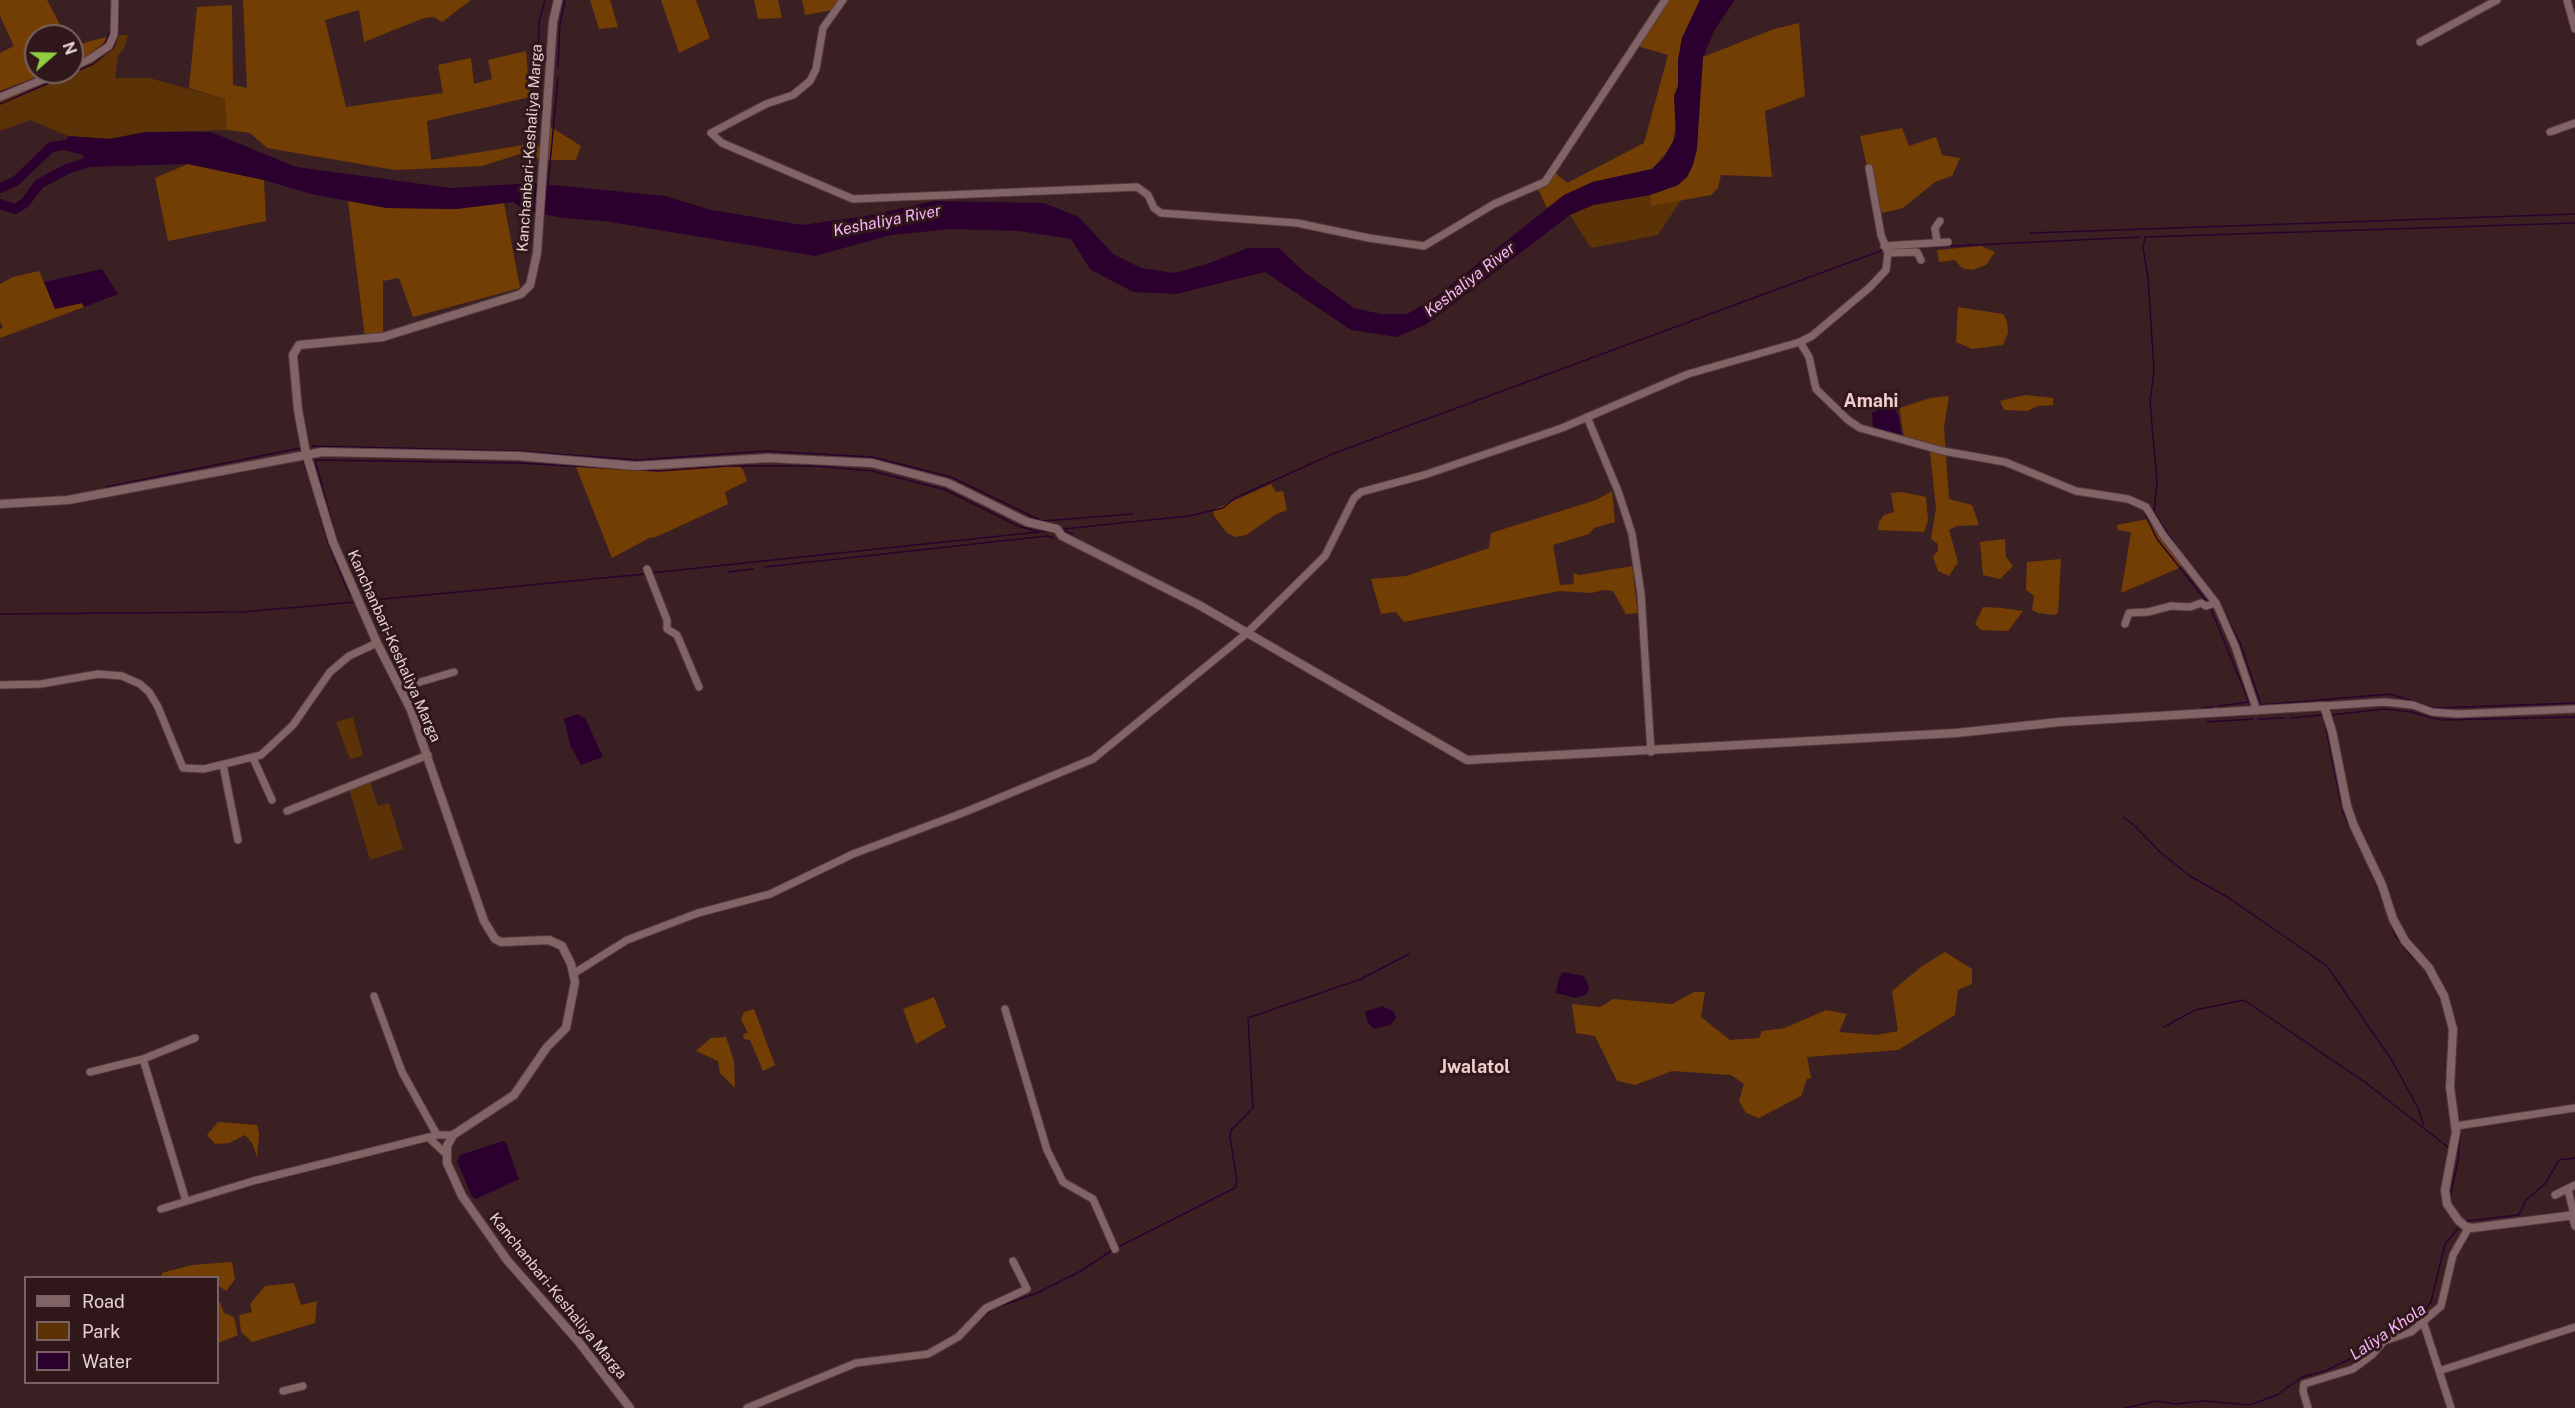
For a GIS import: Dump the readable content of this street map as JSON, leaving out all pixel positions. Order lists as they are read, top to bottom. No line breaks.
{"streets":{"street":["Kanchanbari-Keshaliya Marga"]},"districts":["Amahi","Jwalatol"],"water":["Keshaliya River","Laliya Khola"],"legend":["Road","Park","Water"],"north":"right"}
